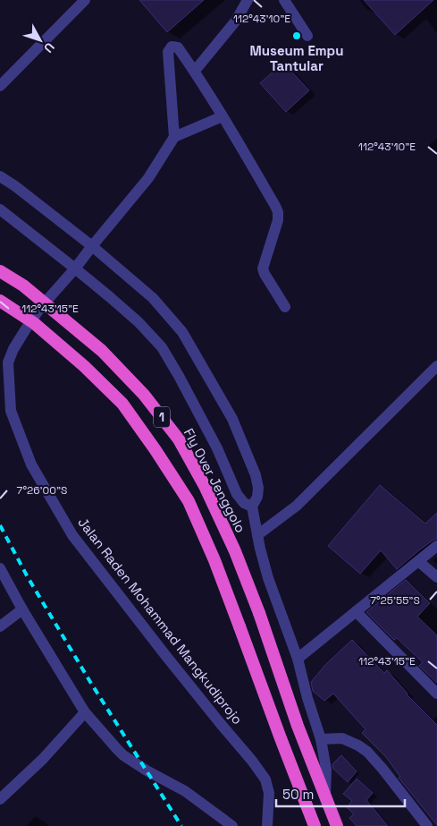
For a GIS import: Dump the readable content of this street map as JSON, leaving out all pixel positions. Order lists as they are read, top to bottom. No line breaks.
{"streets":{"highway":["1","Fly Over Jenggolo"],"street":["Jalan Raden Mohammad Mangkudiprojo"]},"crossings":[["1","Fly Over Jenggolo"]],"places":["Museum Empu Tantular"],"scale_bar":"50 m","north":"bottom right","coordinates":["112°43'10\"E","112°43'15\"E","7°26'00\"S","7°25'55\"S"]}
